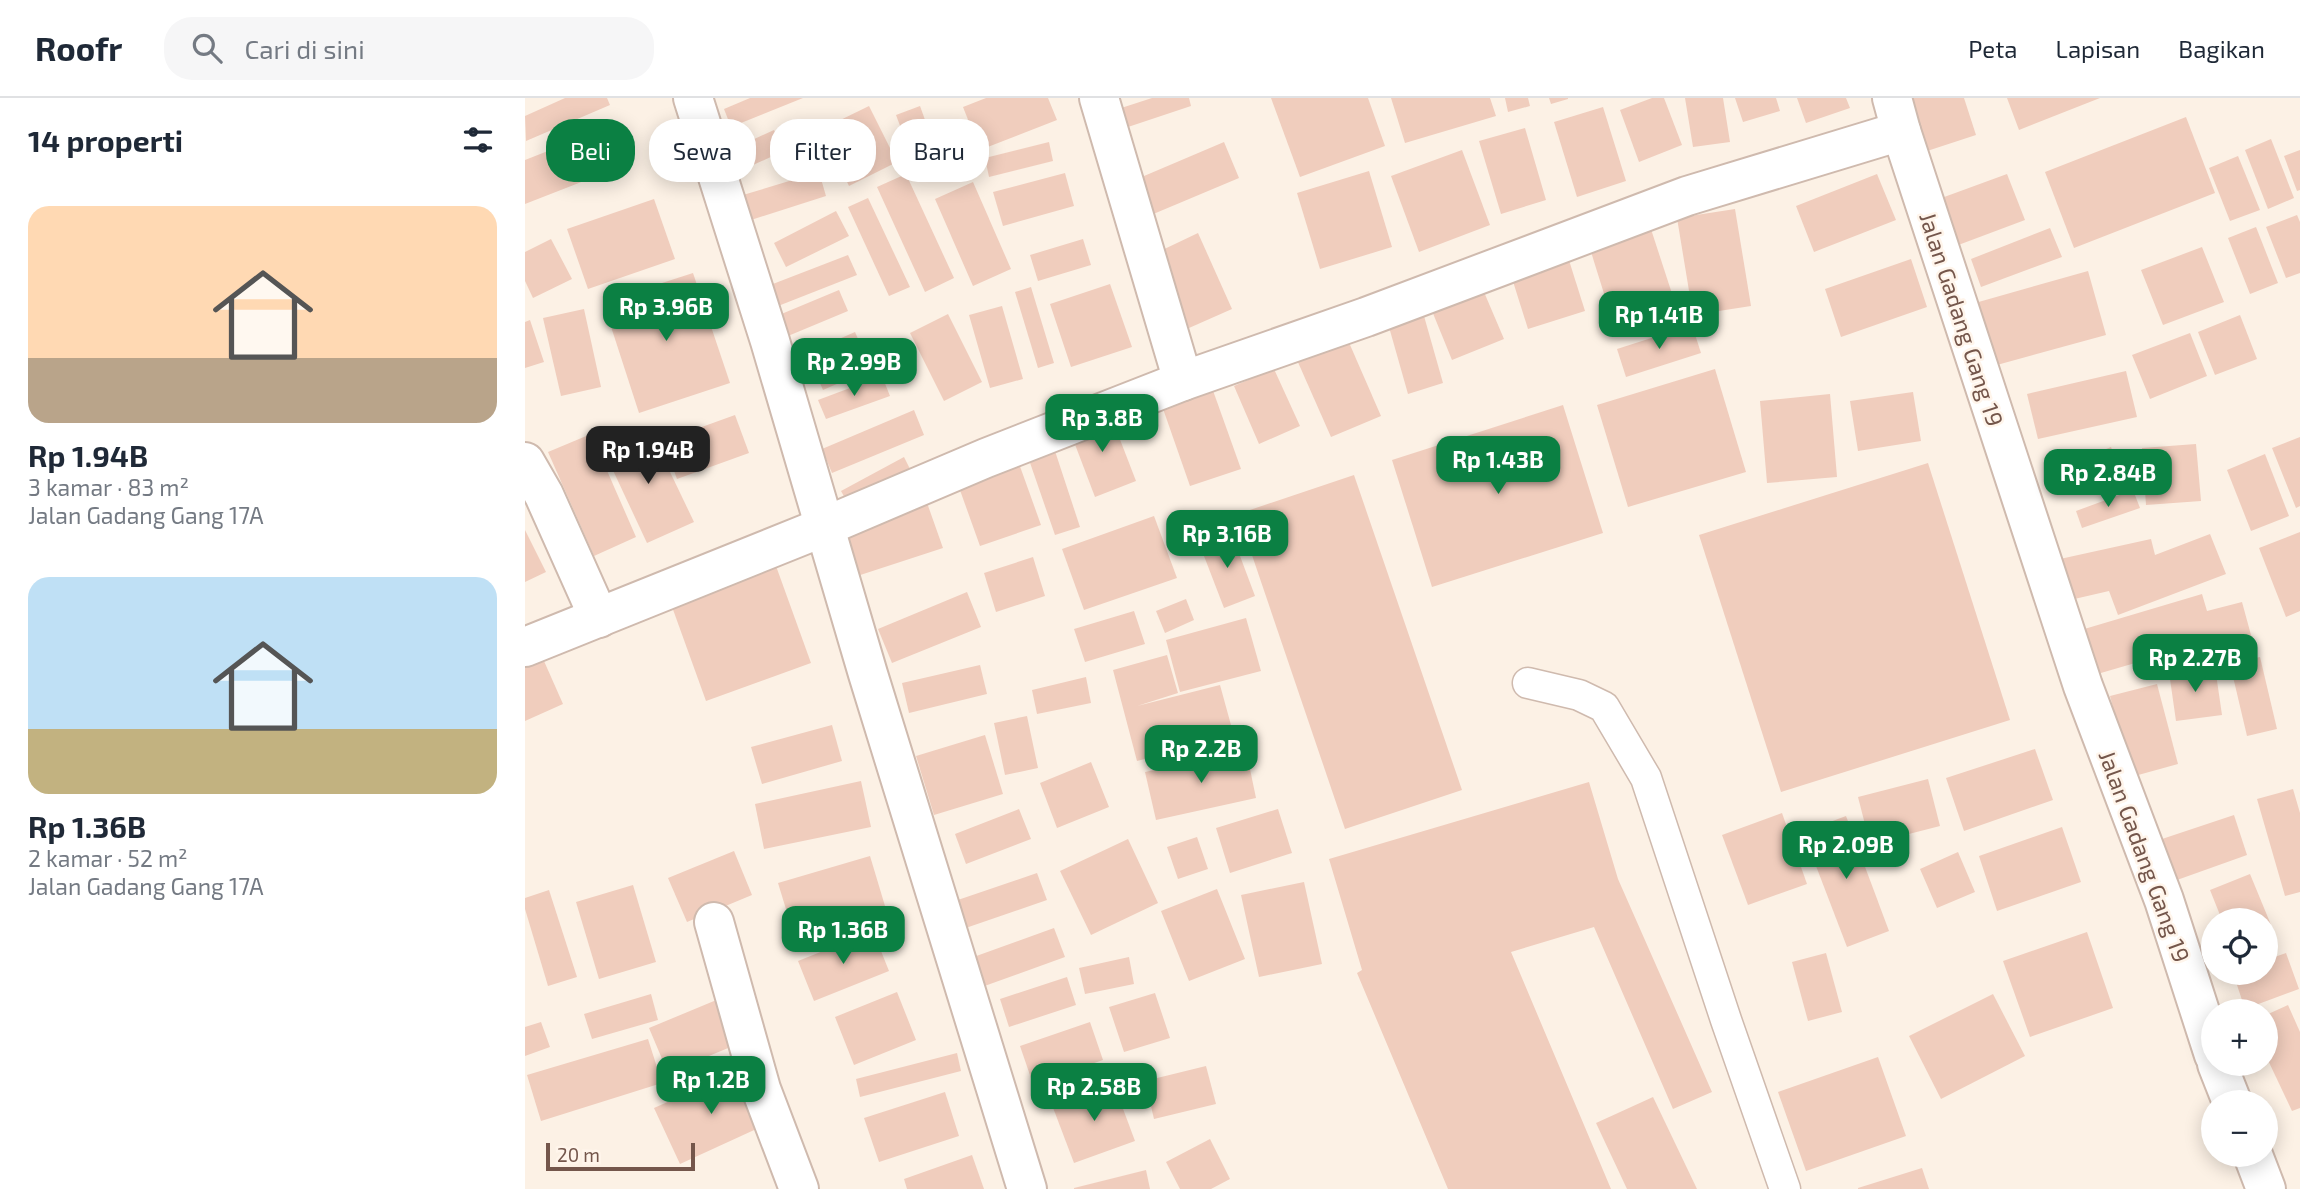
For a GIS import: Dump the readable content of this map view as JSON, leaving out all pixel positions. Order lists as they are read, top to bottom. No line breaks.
{"streets":{"street":["Jalan Gadang Gang 19"]},"scale_bar":"20 m","page":{"header":"Roofr","search":"Cari di sini","nav":["Peta","Lapisan","Bagikan"],"heading":"14 properti","chip":["Beli","Sewa","Filter","Baru"],"list":[{"name":"Rp 1.94B","note":"3 kamar · 83 m² · Jalan Gadang Gang 17A"},{"name":"Rp 1.36B","note":"2 kamar · 52 m² · Jalan Gadang Gang 17A"}],"price":["Rp 3.96B","Rp 1.41B","Rp 2.99B","Rp 3.8B","Rp 1.94B","Rp 1.43B","Rp 2.84B","Rp 3.16B","Rp 2.27B","Rp 2.2B","Rp 2.09B","Rp 1.36B","Rp 1.2B","Rp 2.58B"],"map_buttons":["+","−"],"scale":"20 m"}}
